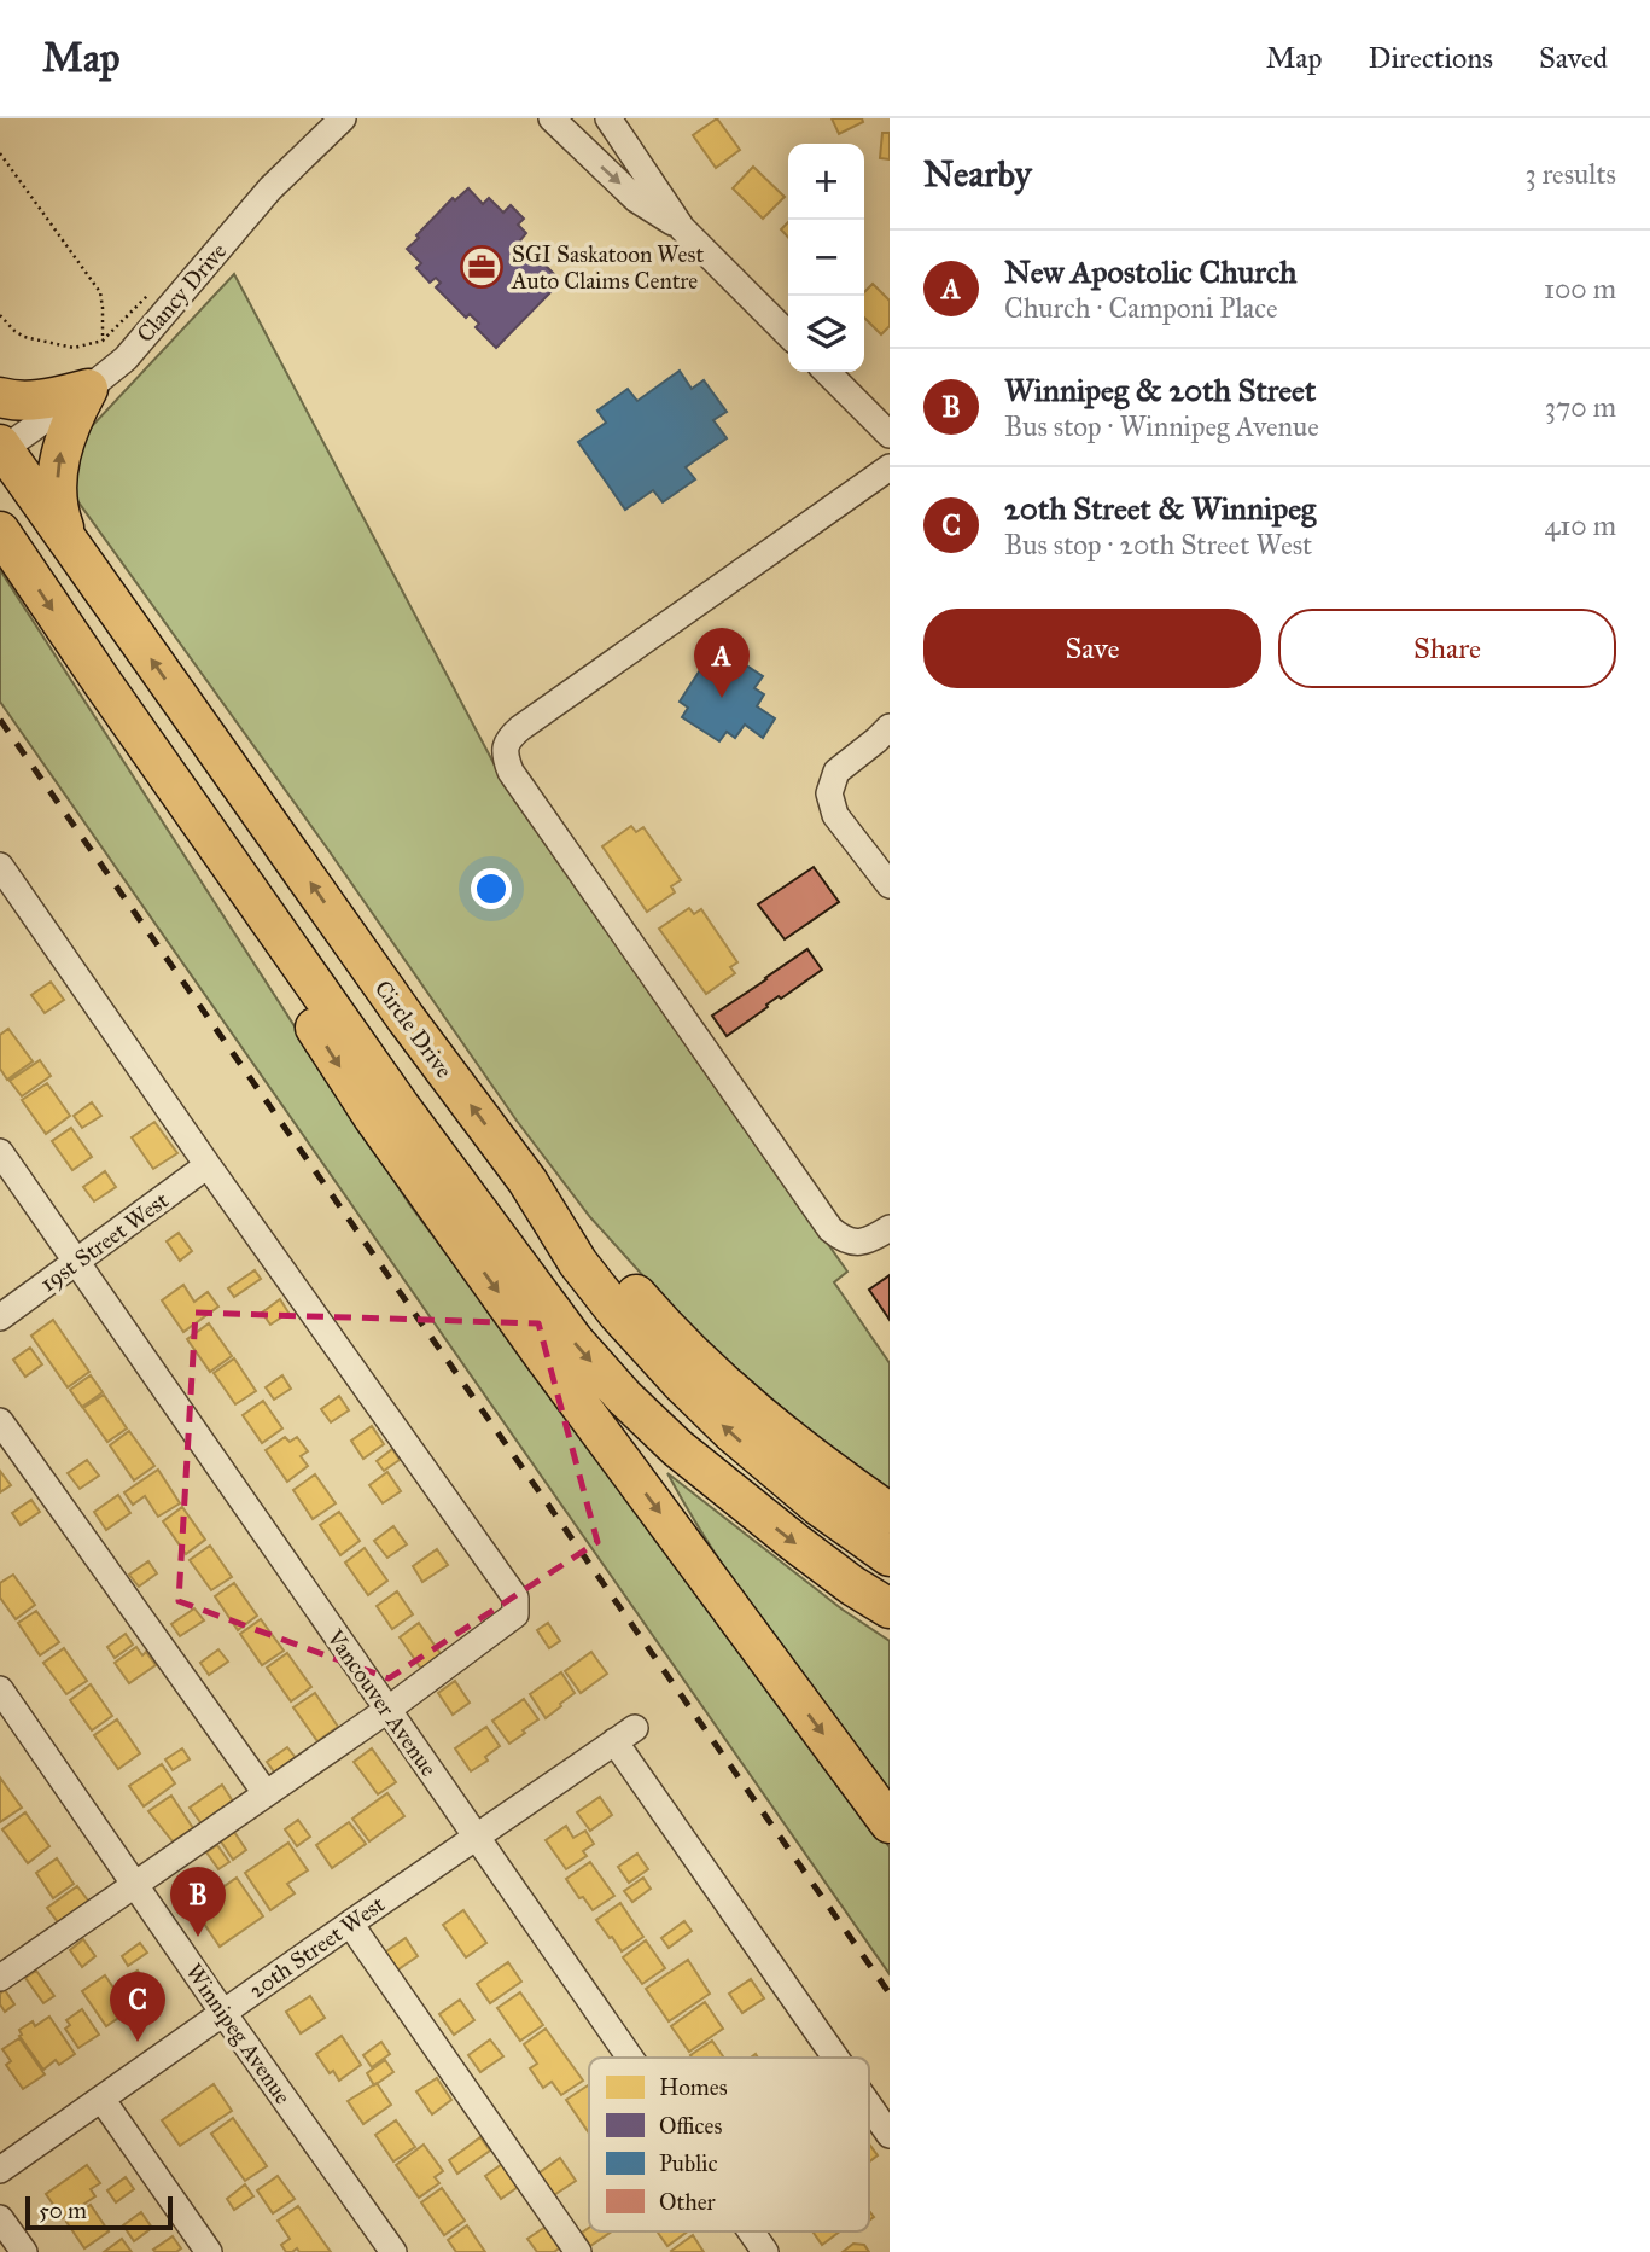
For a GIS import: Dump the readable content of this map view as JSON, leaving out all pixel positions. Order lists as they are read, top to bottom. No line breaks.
{"streets":{"highway":["Circle Drive"],"street":["Clancy Drive","19st Street West","Vancouver Avenue","20th Street West","Winnipeg Avenue"]},"crossings":[["Clancy Drive","Circle Drive"],["19st Street West","Vancouver Avenue"],["Vancouver Avenue","20th Street West"],["20th Street West","Winnipeg Avenue"]],"places":{"office":["SGI Saskatoon West Auto Claims Centre"]},"legend":["Homes","Offices","Public","Other"],"scale_bar":"50 m","page":{"header":"Map","nav":["Map","Directions","Saved"],"heading":["Nearby","3 results"],"map_buttons":["+","−"],"list":[{"mark":"A","name":"New Apostolic Church","note":"Church · Camponi Place","value":"100 m"},{"mark":"B","name":"Winnipeg & 20th Street","note":"Bus stop · Winnipeg Avenue","value":"370 m"},{"mark":"C","name":"20th Street & Winnipeg","note":"Bus stop · 20th Street West","value":"410 m"}],"buttons":["Save","Share"],"pins":["A","B","C"],"scale":"50 m"}}
